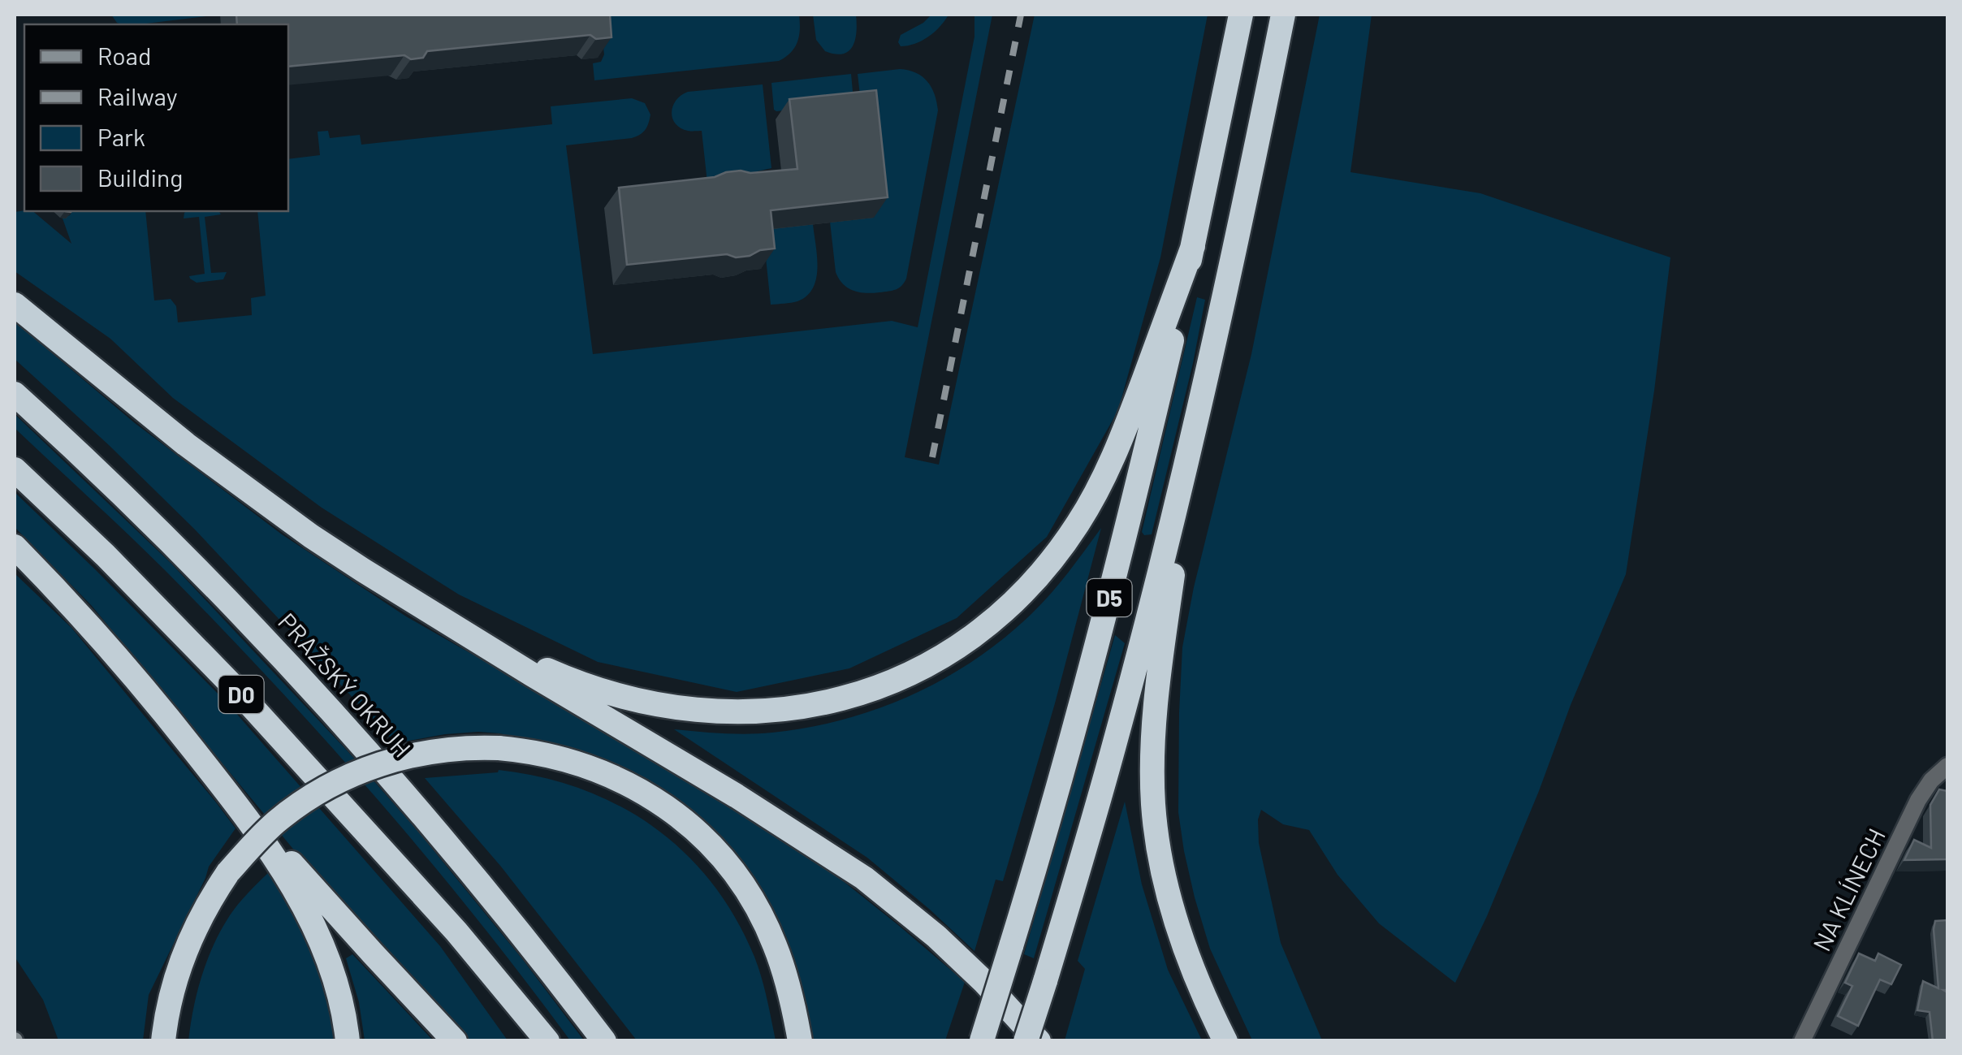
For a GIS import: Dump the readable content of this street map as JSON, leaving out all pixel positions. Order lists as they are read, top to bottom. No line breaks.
{"streets":{"highway":["D5","PRAŽSKÝ OKRUH","D0"],"street":["NA KLÍNECH"]},"legend":["Road","Railway","Park","Building"]}
